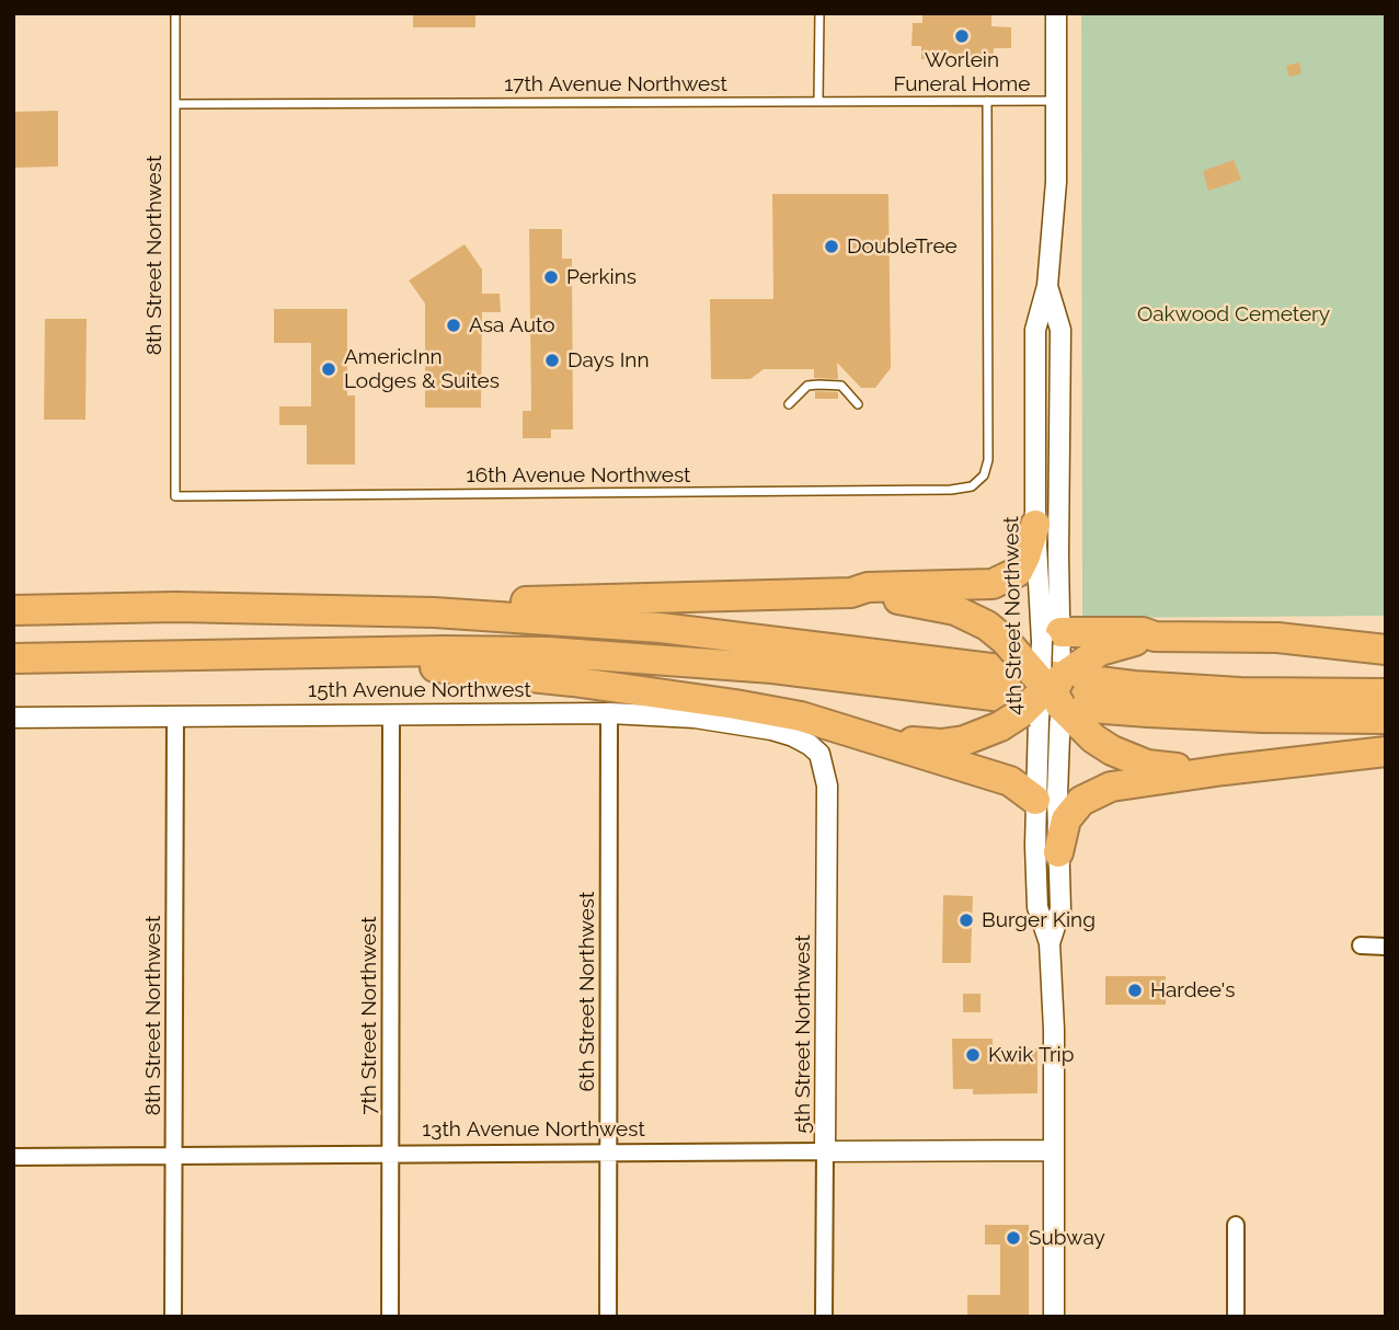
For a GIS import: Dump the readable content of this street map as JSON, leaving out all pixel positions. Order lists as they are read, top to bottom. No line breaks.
{"streets":{"street":["8th Street Northwest","4th Street Northwest","15th Avenue Northwest","6th Street Northwest","7th Street Northwest","5th Street Northwest","13th Avenue Northwest"],"lane":["17th Avenue Northwest","16th Avenue Northwest"]},"crossings":[["17th Avenue Northwest","8th Street Northwest"],["17th Avenue Northwest","16th Avenue Northwest"],["17th Avenue Northwest","4th Street Northwest"],["8th Street Northwest","16th Avenue Northwest"],["8th Street Northwest","15th Avenue Northwest"],["8th Street Northwest","13th Avenue Northwest"],["4th Street Northwest","13th Avenue Northwest"],["15th Avenue Northwest","6th Street Northwest"],["15th Avenue Northwest","7th Street Northwest"],["15th Avenue Northwest","5th Street Northwest"],["6th Street Northwest","13th Avenue Northwest"],["7th Street Northwest","13th Avenue Northwest"],["5th Street Northwest","13th Avenue Northwest"]],"parks":["Oakwood Cemetery"],"places":["Worlein Funeral Home","DoubleTree","Perkins","Asa Auto","Days Inn","AmericInn Lodges & Suites","Burger King","Hardee's","Kwik Trip","Subway"]}
